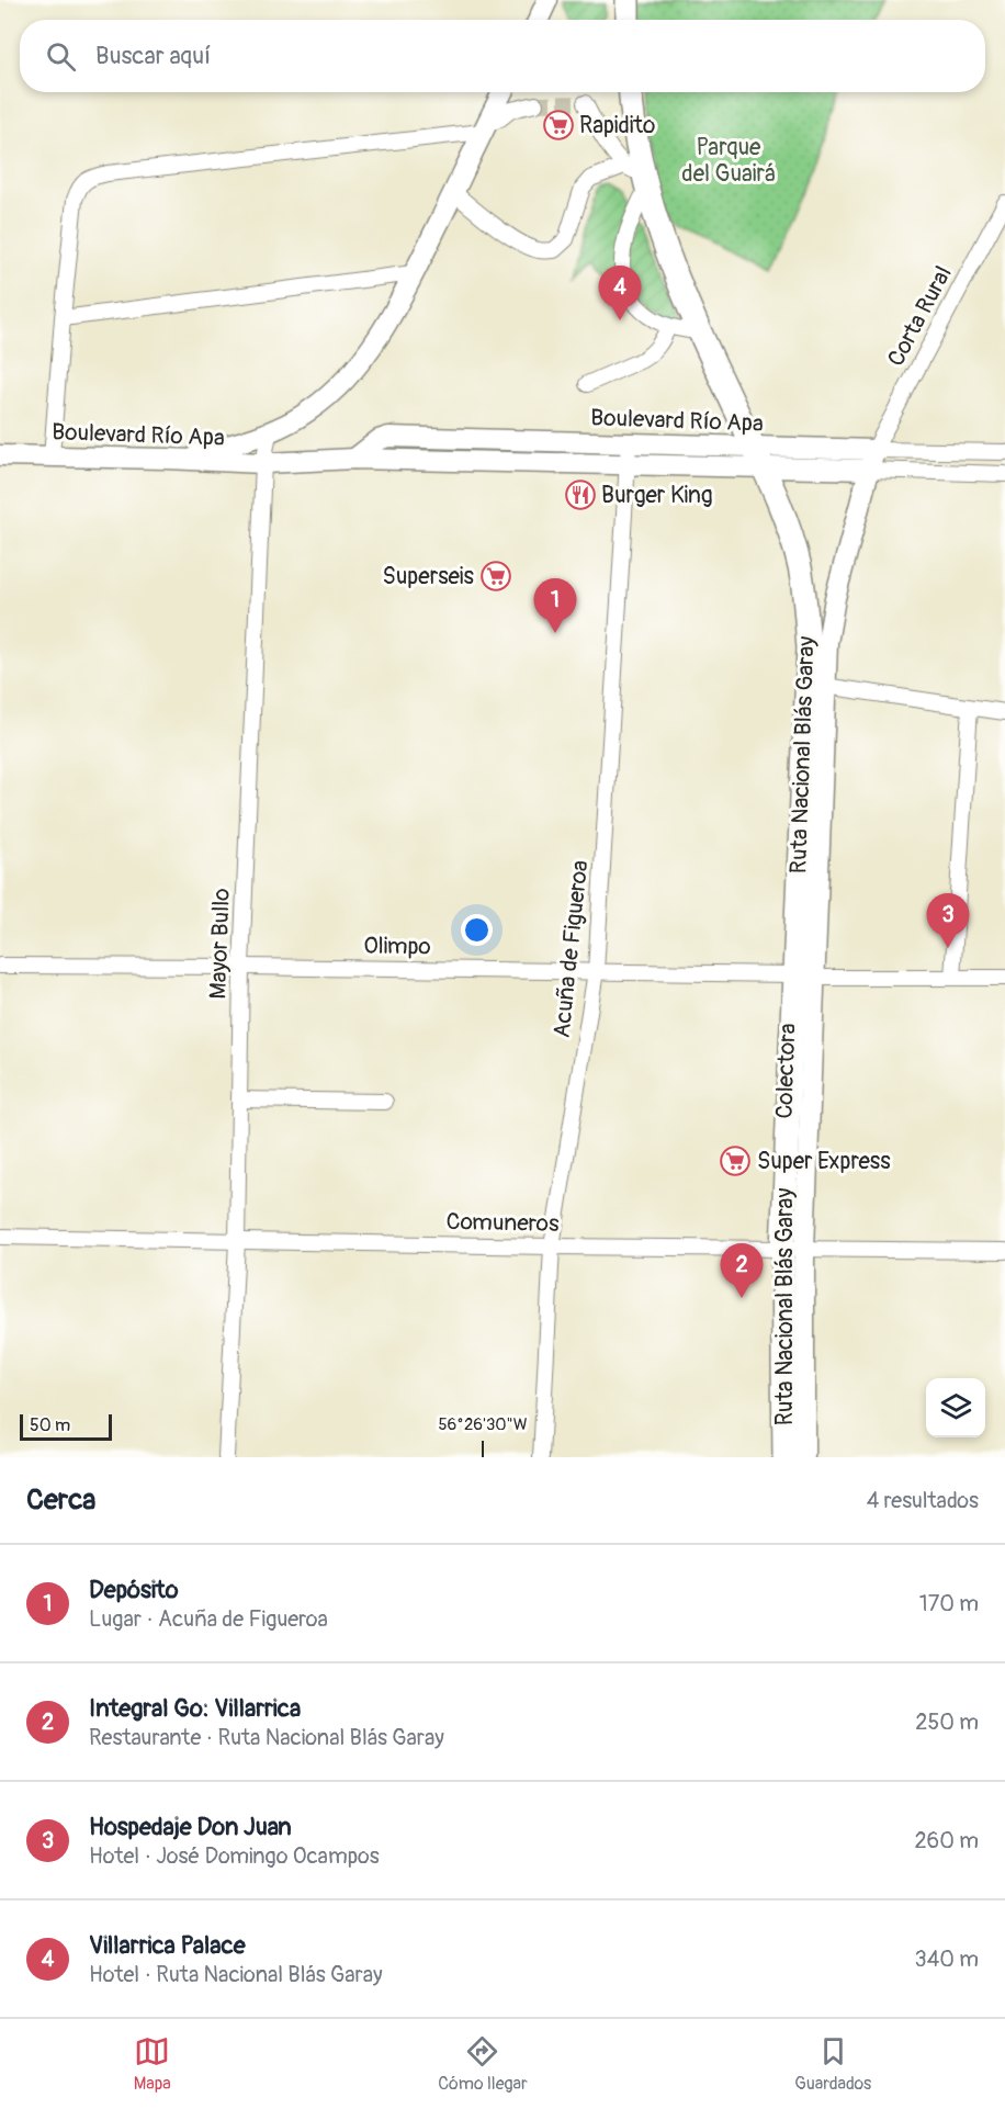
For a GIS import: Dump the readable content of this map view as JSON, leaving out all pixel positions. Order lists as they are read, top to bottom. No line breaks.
{"streets":{"highway":["Ruta Nacional Blás Garay"],"main road":["Boulevard Río Apa"],"street":["Corta Rural","Mayor Bullo","Olimpo","Acuña de Figueroa","Comuneros"]},"crossings":[["Corta Rural","Boulevard Río Apa"],["Boulevard Río Apa","Ruta Nacional Blás Garay"],["Boulevard Río Apa","Mayor Bullo"],["Boulevard Río Apa","Acuña de Figueroa"],["Ruta Nacional Blás Garay","Olimpo"],["Ruta Nacional Blás Garay","Comuneros"],["Mayor Bullo","Olimpo"],["Mayor Bullo","Comuneros"],["Olimpo","Acuña de Figueroa"],["Acuña de Figueroa","Comuneros"]],"parks":["Parque del Guairá"],"places":{"supermarket":["Rapidito","Superseis","Super Express"],"restaurant":["Burger King"]},"scale_bar":"50 m","page":{"search":"Buscar aquí","pins":["4","1","3","2"],"scale":"50 m","heading":["Cerca","4 resultados"],"list":[{"mark":"1","name":"Depósito","note":"Lugar · Acuña de Figueroa","value":"170 m"},{"mark":"2","name":"Integral Go: Villarrica","note":"Restaurante · Ruta Nacional Blás Garay","value":"250 m"},{"mark":"3","name":"Hospedaje Don Juan","note":"Hotel · José Domingo Ocampos","value":"260 m"},{"mark":"4","name":"Villarrica Palace","note":"Hotel · Ruta Nacional Blás Garay","value":"340 m"}],"nav":["Mapa","Cómo llegar","Guardados"]},"coordinates":["56°26'30\"W"]}
